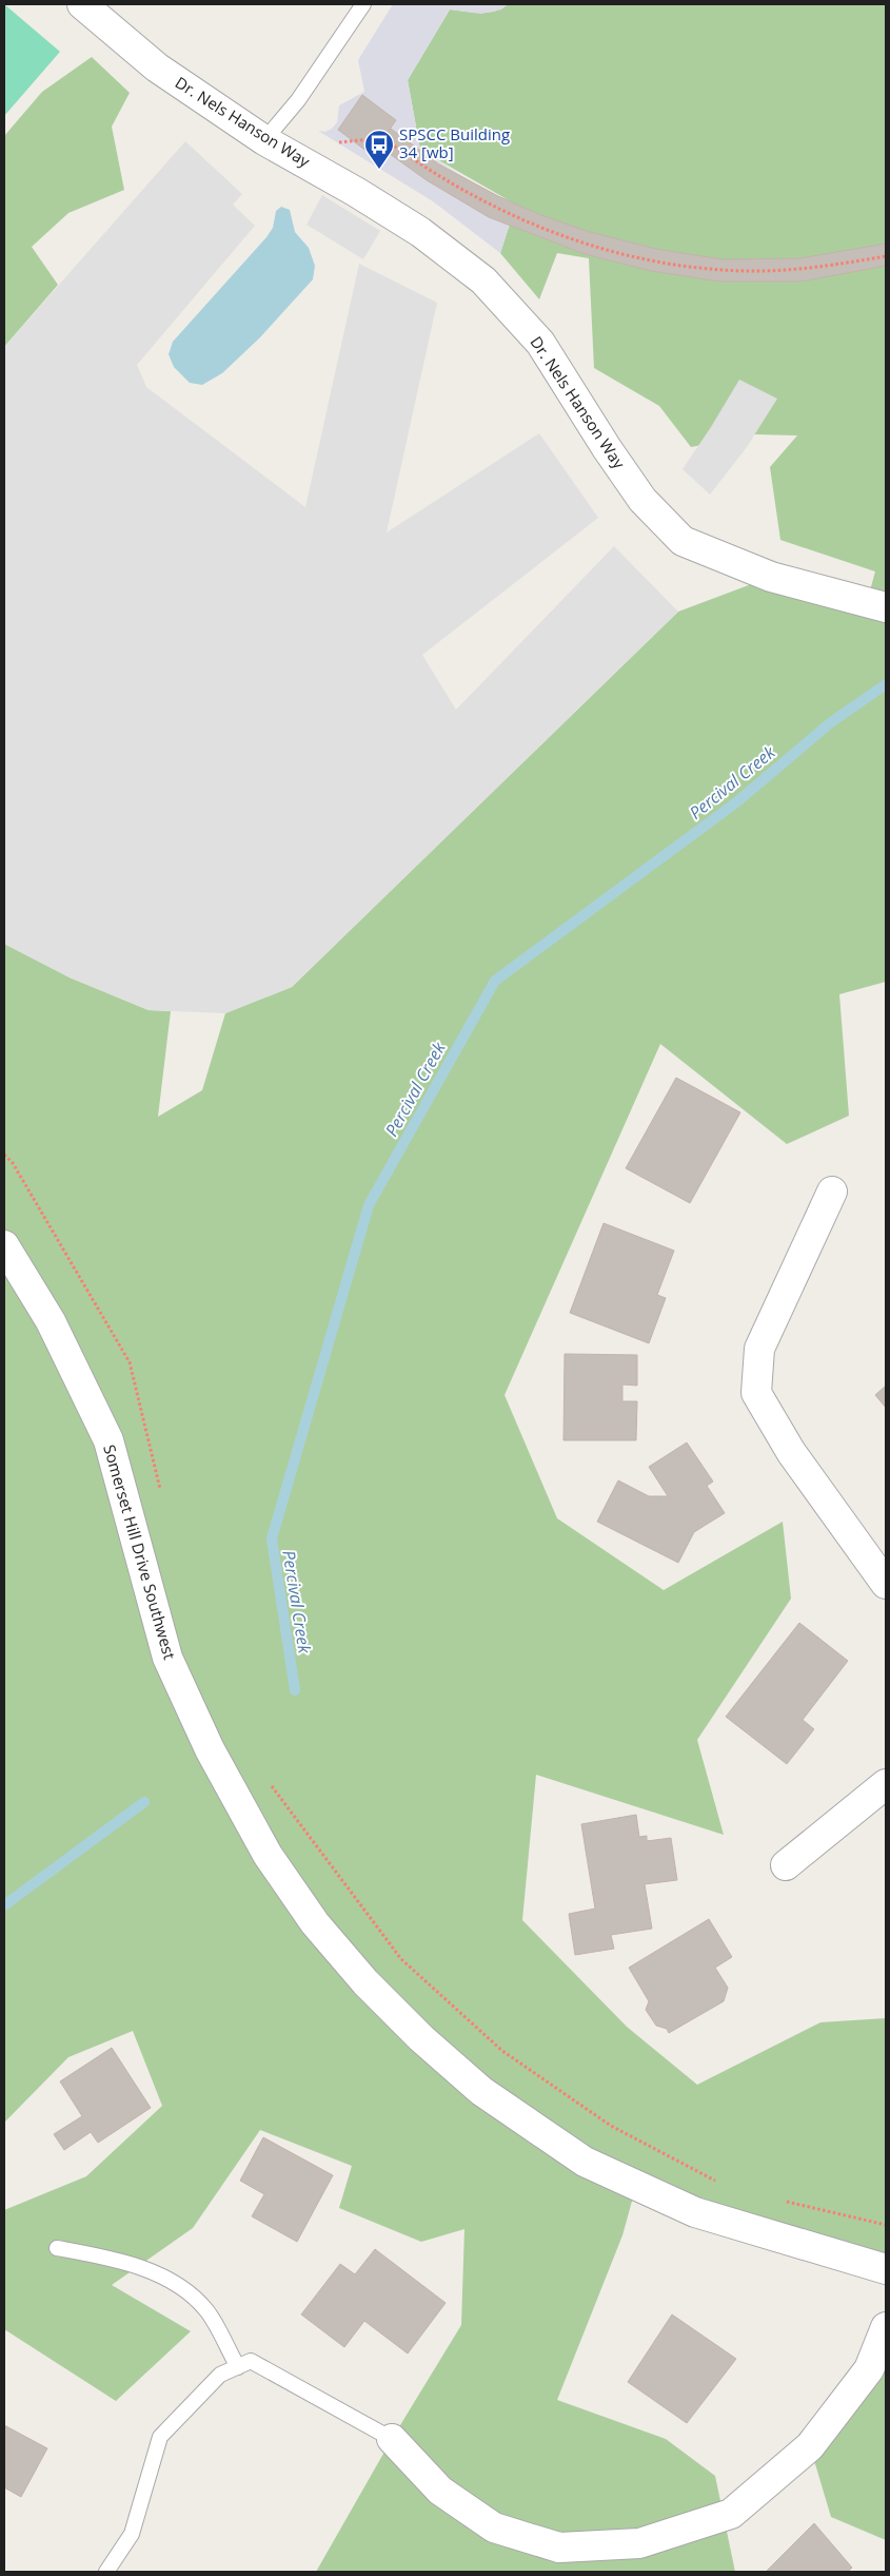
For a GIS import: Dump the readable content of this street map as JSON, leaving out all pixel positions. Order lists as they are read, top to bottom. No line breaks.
{"streets":{"street":["Dr. Nels Hanson Way","Somerset Hill Drive Southwest"]},"water":["Percival Creek"],"places":{"bus stop":["SPSCC Building 34 [wb]"]}}
